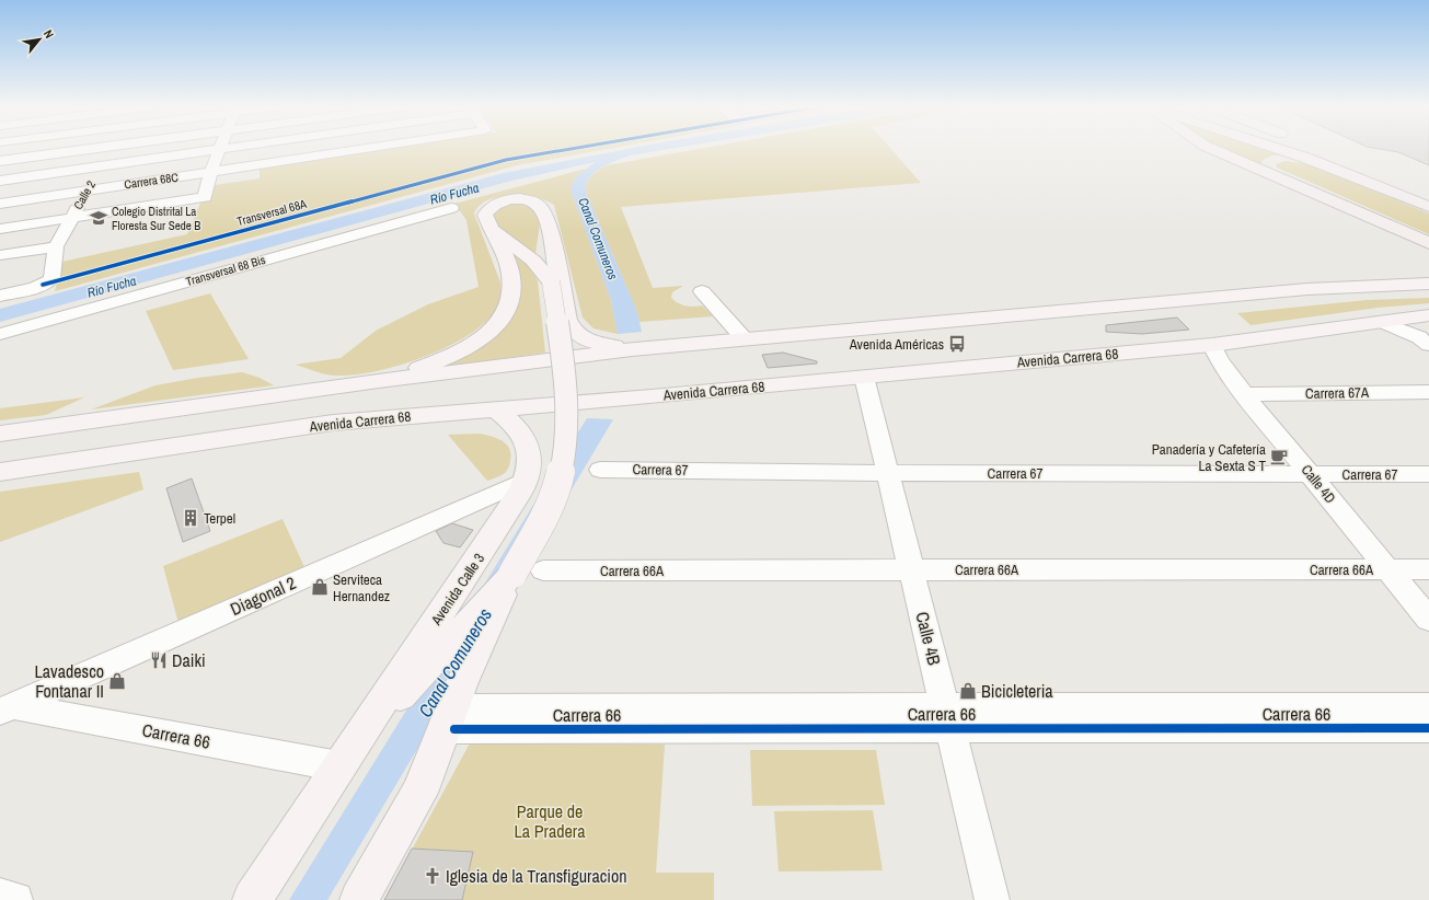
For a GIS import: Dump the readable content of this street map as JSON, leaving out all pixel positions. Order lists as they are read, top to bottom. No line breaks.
{"streets":{"main road":["Avenida Carrera 68","Avenida Calle 3"],"street":["Carrera 68C","Calle 2","Transversal 68 Bis","Carrera 67A","Carrera 67","Calle 4D","Carrera 66A","Diagonal 2","Calle 4B","Carrera 66"],"cycle path":["Transversal 68A"]},"crossings":[["Carrera 68C","Calle 2"],["Avenida Carrera 68","Calle 4D"],["Avenida Carrera 68","Avenida Calle 3"],["Avenida Carrera 68","Calle 4B"],["Carrera 67A","Calle 4D"],["Carrera 67","Calle 4D"],["Carrera 67","Calle 4B"],["Calle 4D","Carrera 66A"],["Carrera 66A","Calle 4B"],["Avenida Calle 3","Diagonal 2"],["Avenida Calle 3","Carrera 66"],["Diagonal 2","Carrera 66"],["Calle 4B","Carrera 66"]],"water":["Río Fucha","Canal Comuneros"],"parks":["Parque de La Pradera"],"places":{"school or university":["Colegio Distrital La Floresta Sur Sede B"],"bus stop":["Avenida Américas"],"cafe":["Panadería y Cafetería La Sexta S T"],"building":["Terpel"],"shop":["Serviteca Hernandez","Lavadesco Fontanar II","Bicicleteria"],"restaurant":["Daiki"],"church":["Iglesia de la Transfiguracion"]},"north":"top right"}
